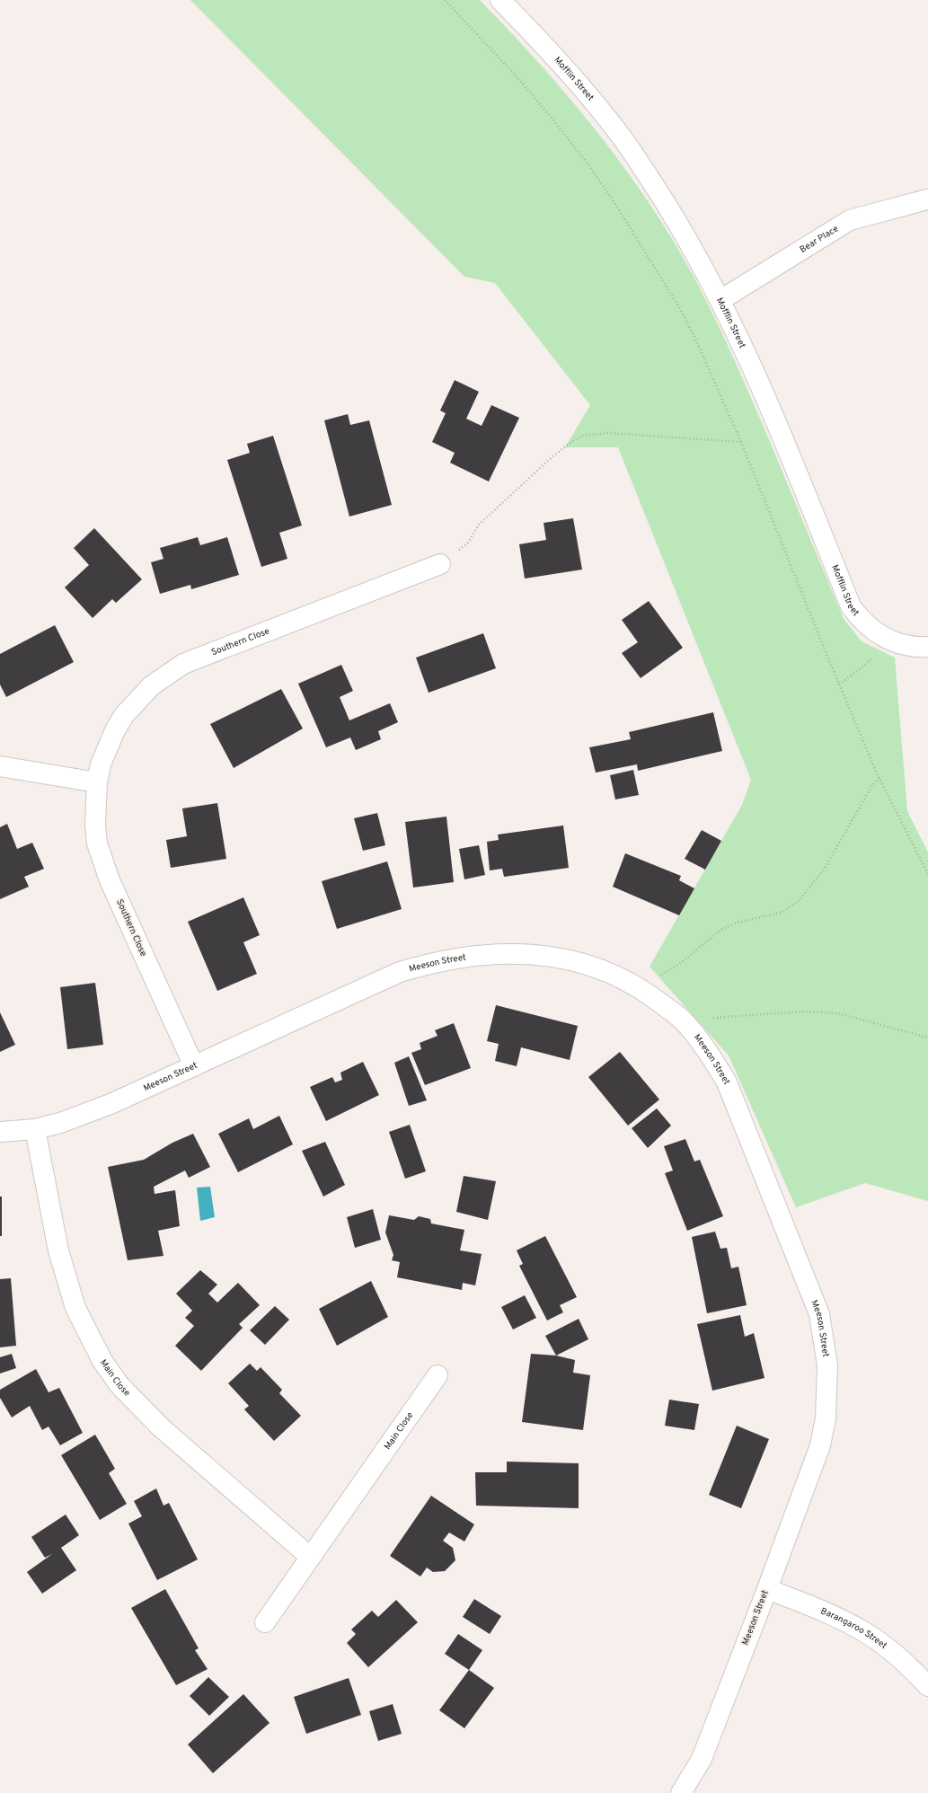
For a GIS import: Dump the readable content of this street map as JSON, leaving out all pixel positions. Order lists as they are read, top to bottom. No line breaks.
{"streets":{"street":["Mofflin Street","Bear Place","Southern Close","Meeson Street","Main Close","Barangaroo Street"]},"crossings":[["Mofflin Street","Bear Place"],["Southern Close","Meeson Street"],["Meeson Street","Main Close"],["Meeson Street","Barangaroo Street"]]}
